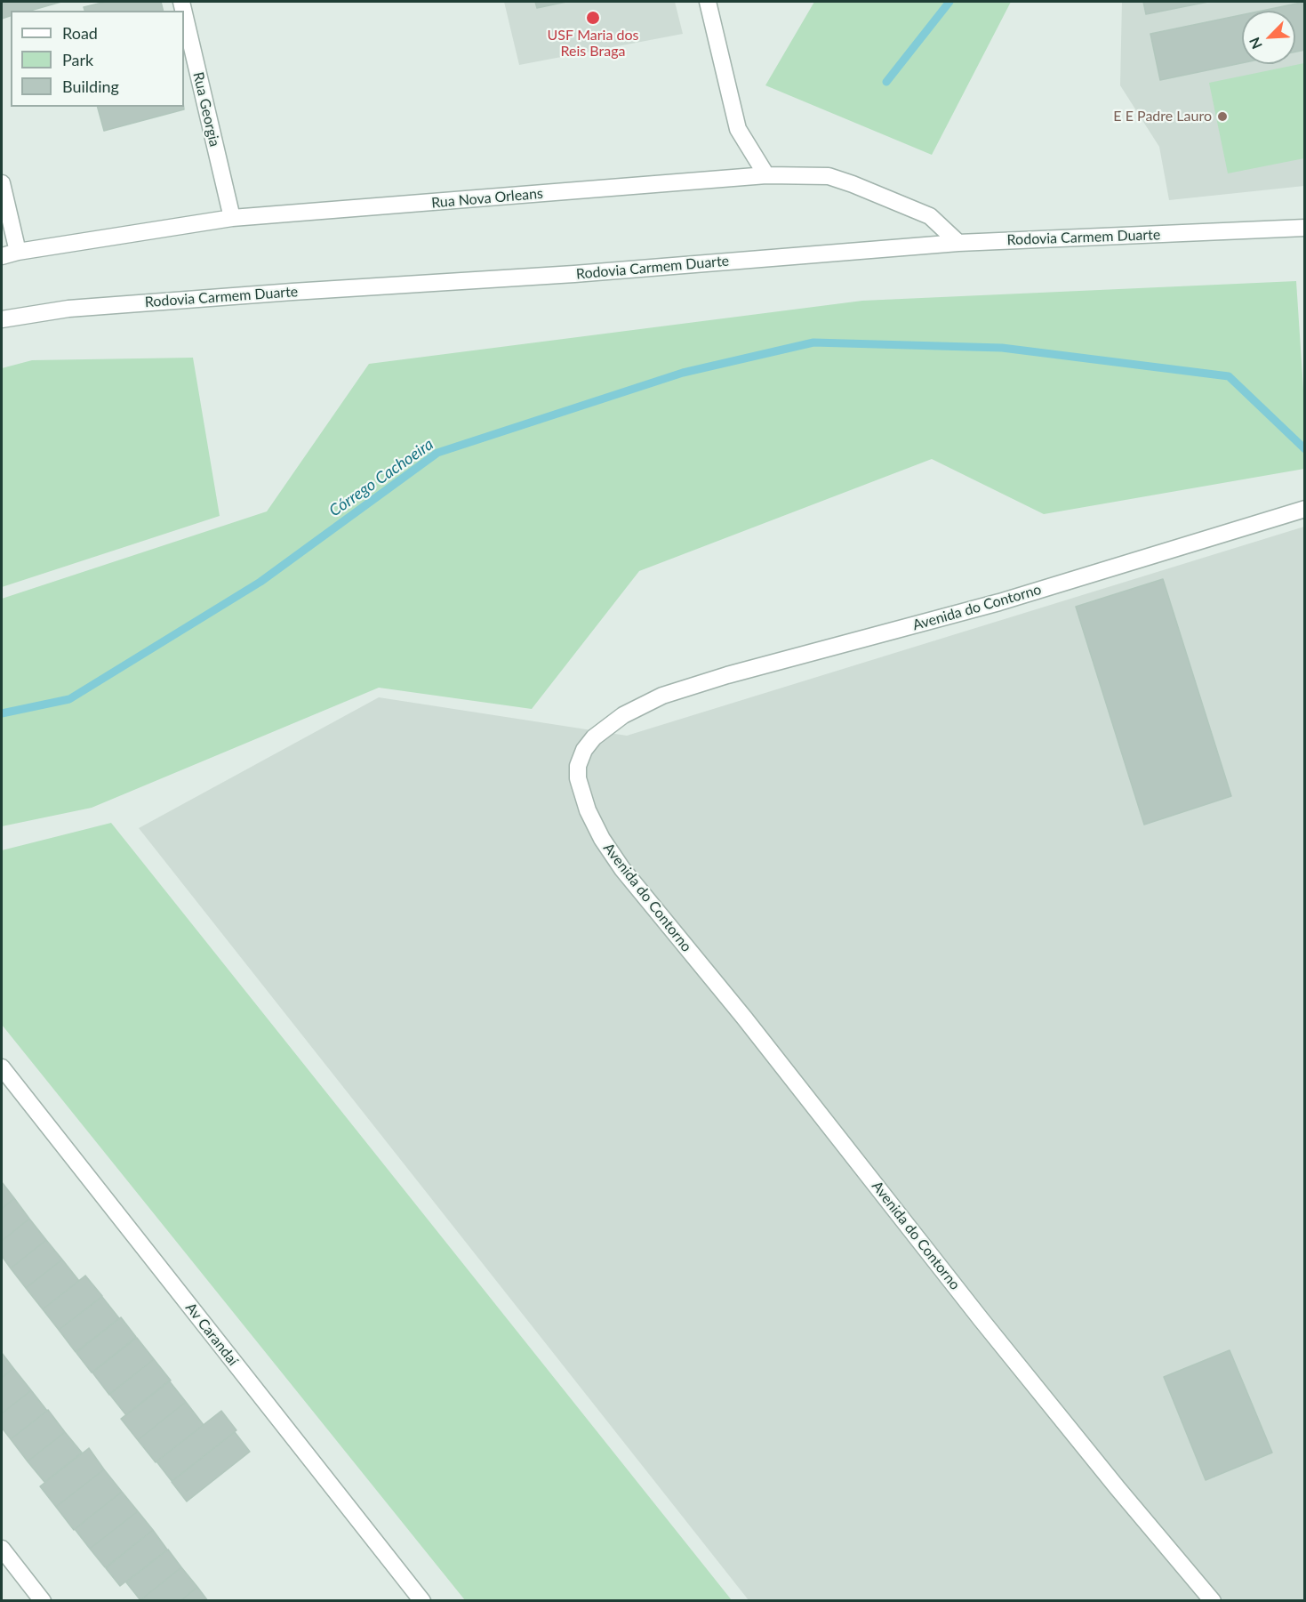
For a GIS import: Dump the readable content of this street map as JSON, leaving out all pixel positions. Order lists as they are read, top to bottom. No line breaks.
{"streets":{"street":["Rua Georgia","Rua Nova Orleans","Rodovia Carmem Duarte","Avenida do Contorno","Av Carandaí"]},"crossings":[["Rua Georgia","Rua Nova Orleans"],["Rua Nova Orleans","Rodovia Carmem Duarte"]],"water":["Córrego Cachoeira"],"places":["USF Maria dos Reis Braga","E E Padre Lauro"],"legend":["Road","Park","Building"],"north":"bottom left"}
